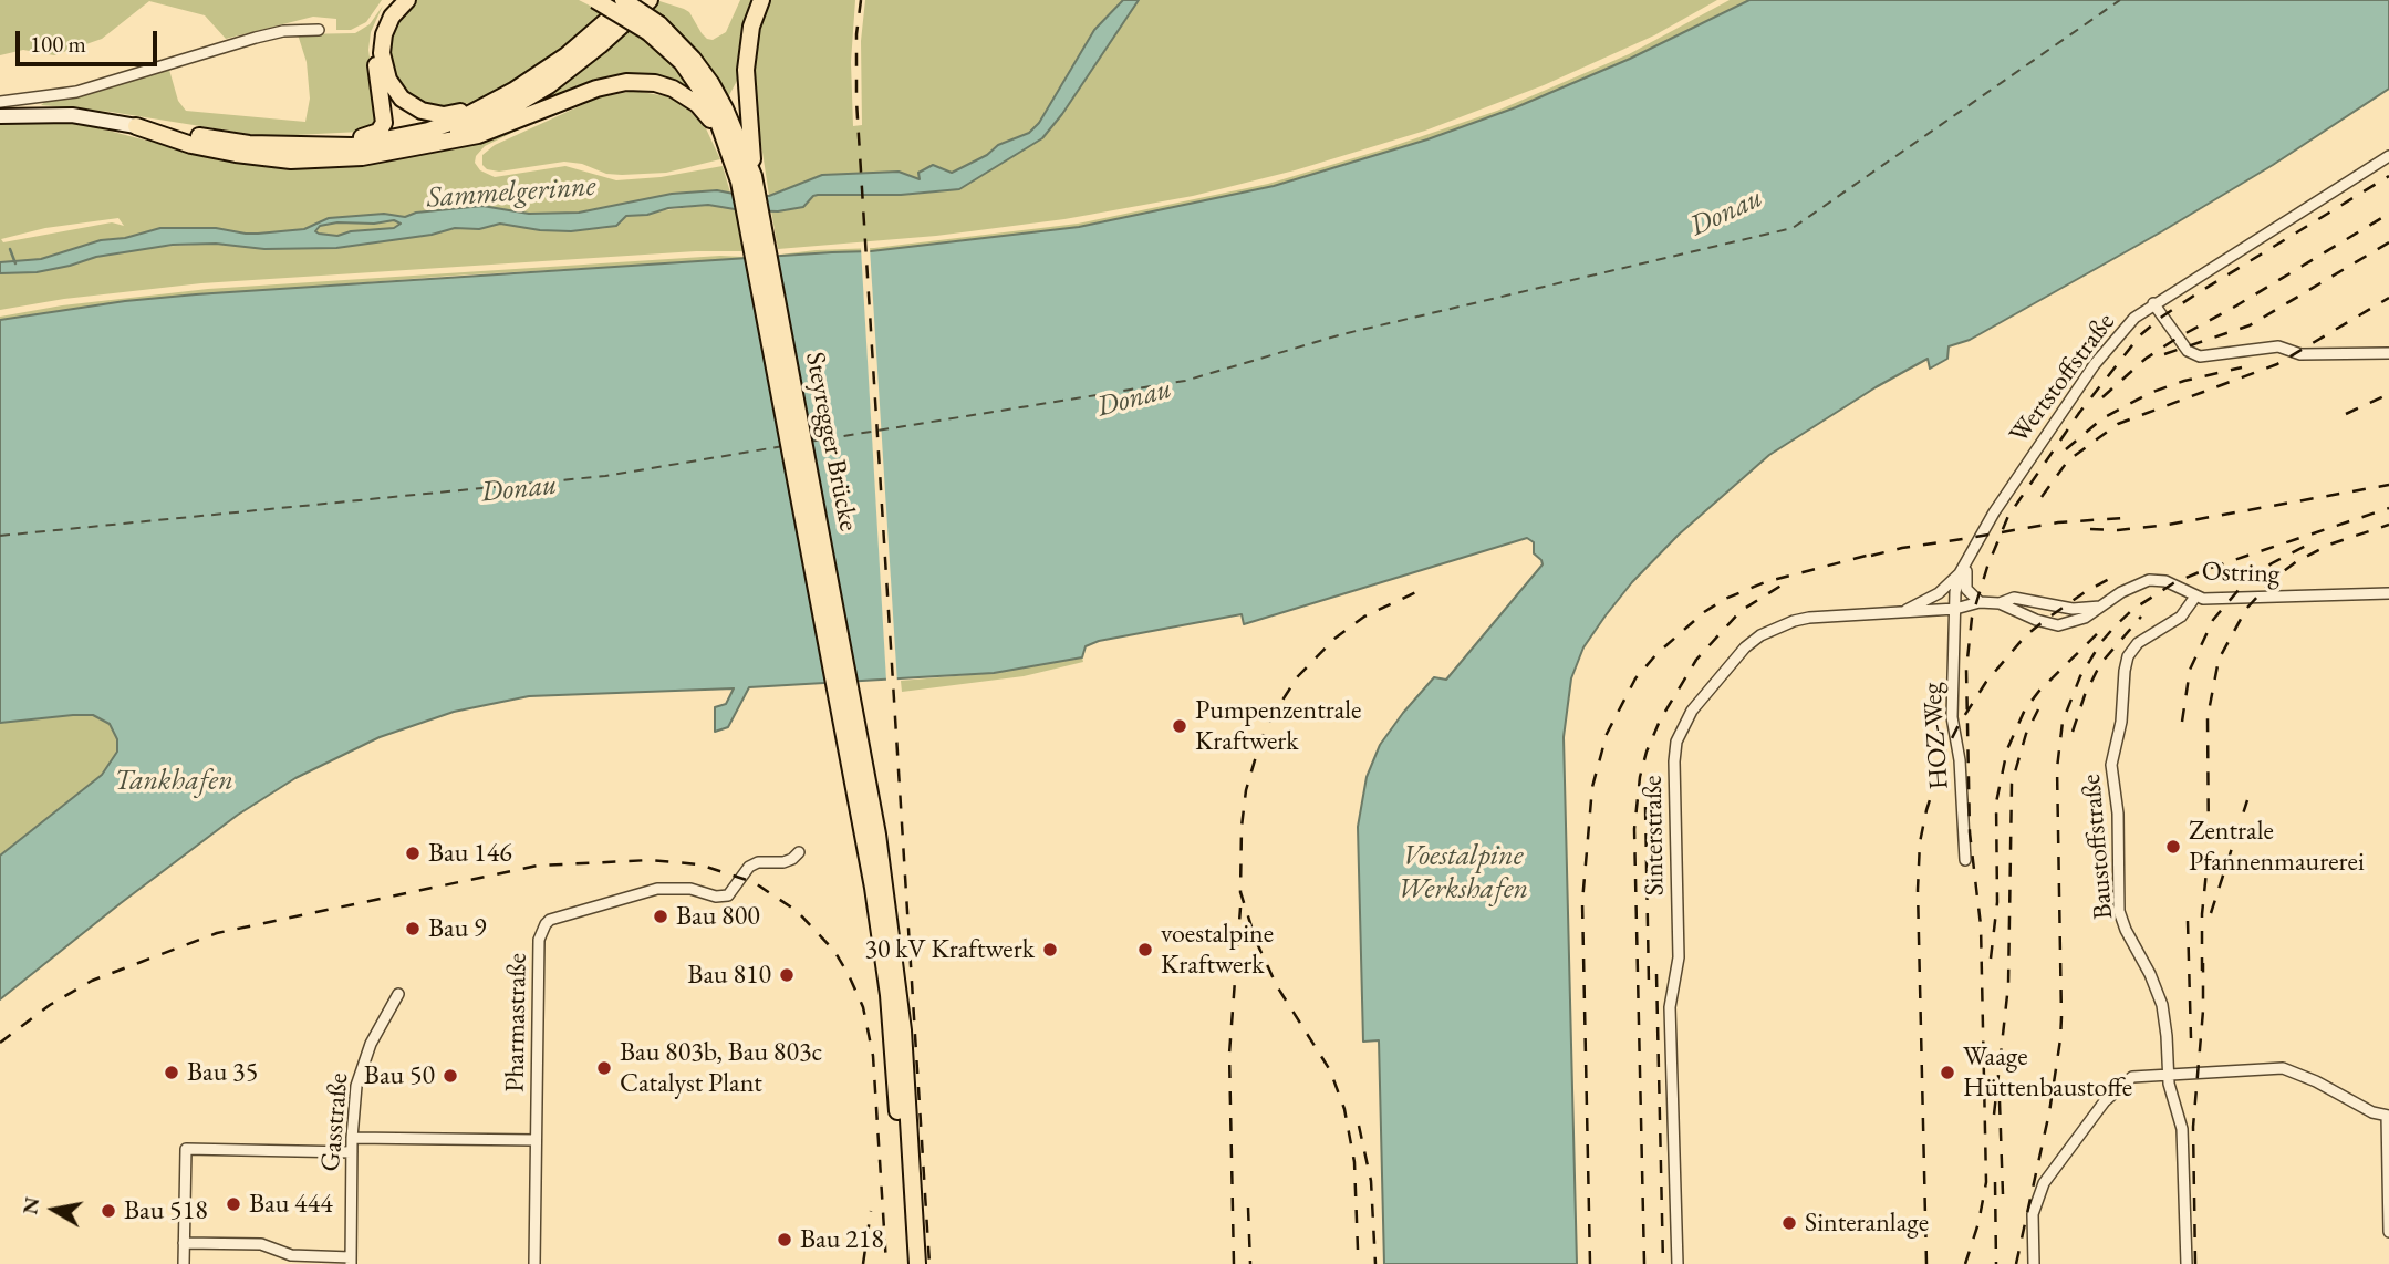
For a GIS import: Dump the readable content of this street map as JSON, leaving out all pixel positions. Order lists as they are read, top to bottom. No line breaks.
{"streets":{"main road":["Steyregger Brücke"],"street":["Wertstoffstraße","Ostring","HOZ-Weg","Sinterstraße","Baustoffstraße","Pharmastraße","Gasstraße"]},"crossings":[["Wertstoffstraße","Sinterstraße"],["Ostring","HOZ-Weg"],["Ostring","Sinterstraße"],["Ostring","Baustoffstraße"],["HOZ-Weg","Sinterstraße"]],"water":["Sammelgerinne","Donau","Tankhafen","Voestalpine Werkshafen"],"places":["Pumpenzentrale Kraftwerk","Zentrale Pfannenmaurerei","Bau 146","Bau 800","Bau 9","30 kV Kraftwerk","voestalpine Kraftwerk","Bau 810","Bau 803b, Bau 803c Catalyst Plant","Bau 35","Waage Hüttenbaustoffe","Bau 50","Bau 444","Bau 518","Sinteranlage","Bau 218"],"scale_bar":"100 m","north":"left"}
